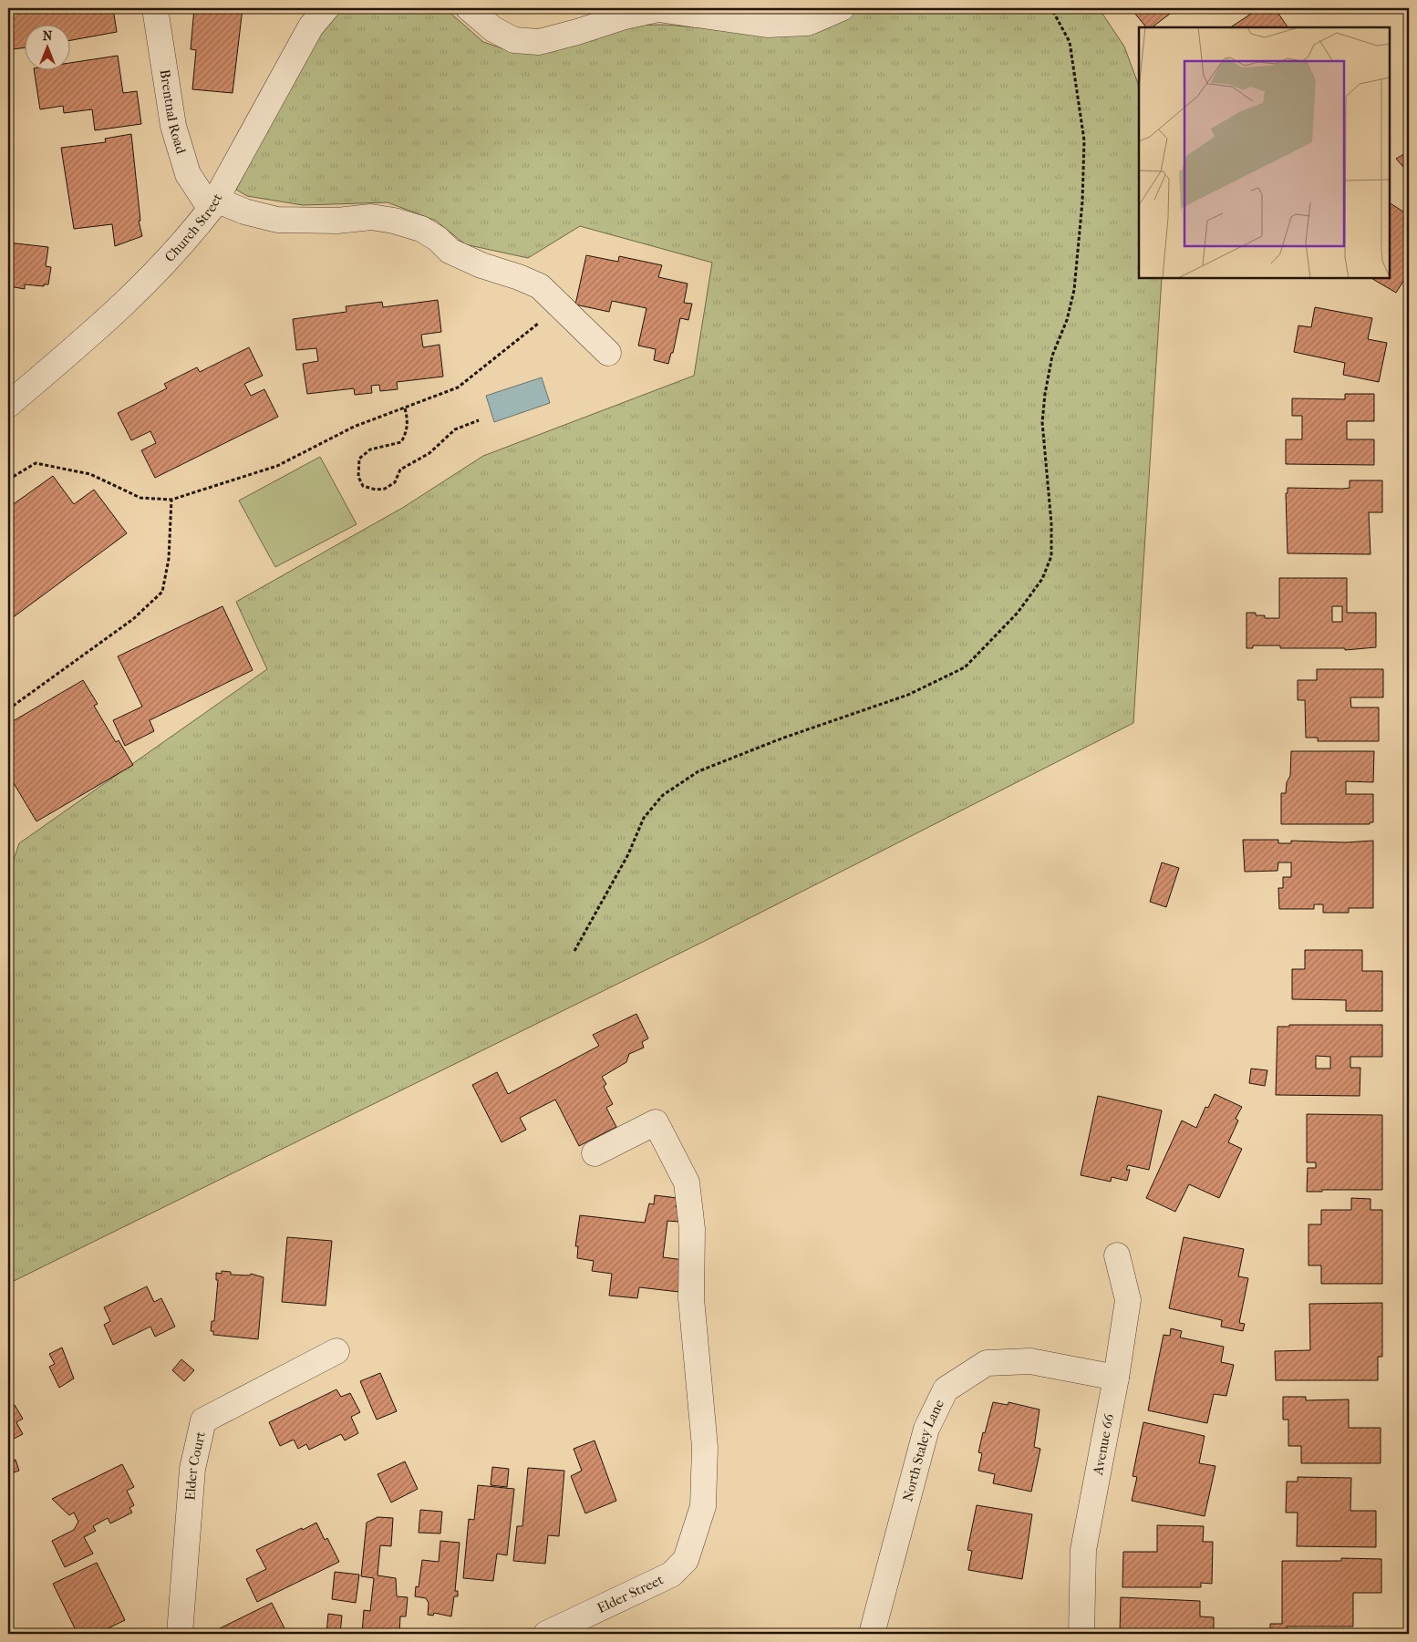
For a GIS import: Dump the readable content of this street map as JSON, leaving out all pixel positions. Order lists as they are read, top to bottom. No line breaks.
{"streets":{"street":["Brentnal Road","Church Street","Avenue 66","North Staley Lane","Elder Court","Elder Street"]},"crossings":[["Brentnal Road","Church Street"],["Avenue 66","North Staley Lane"]],"north":"top"}
